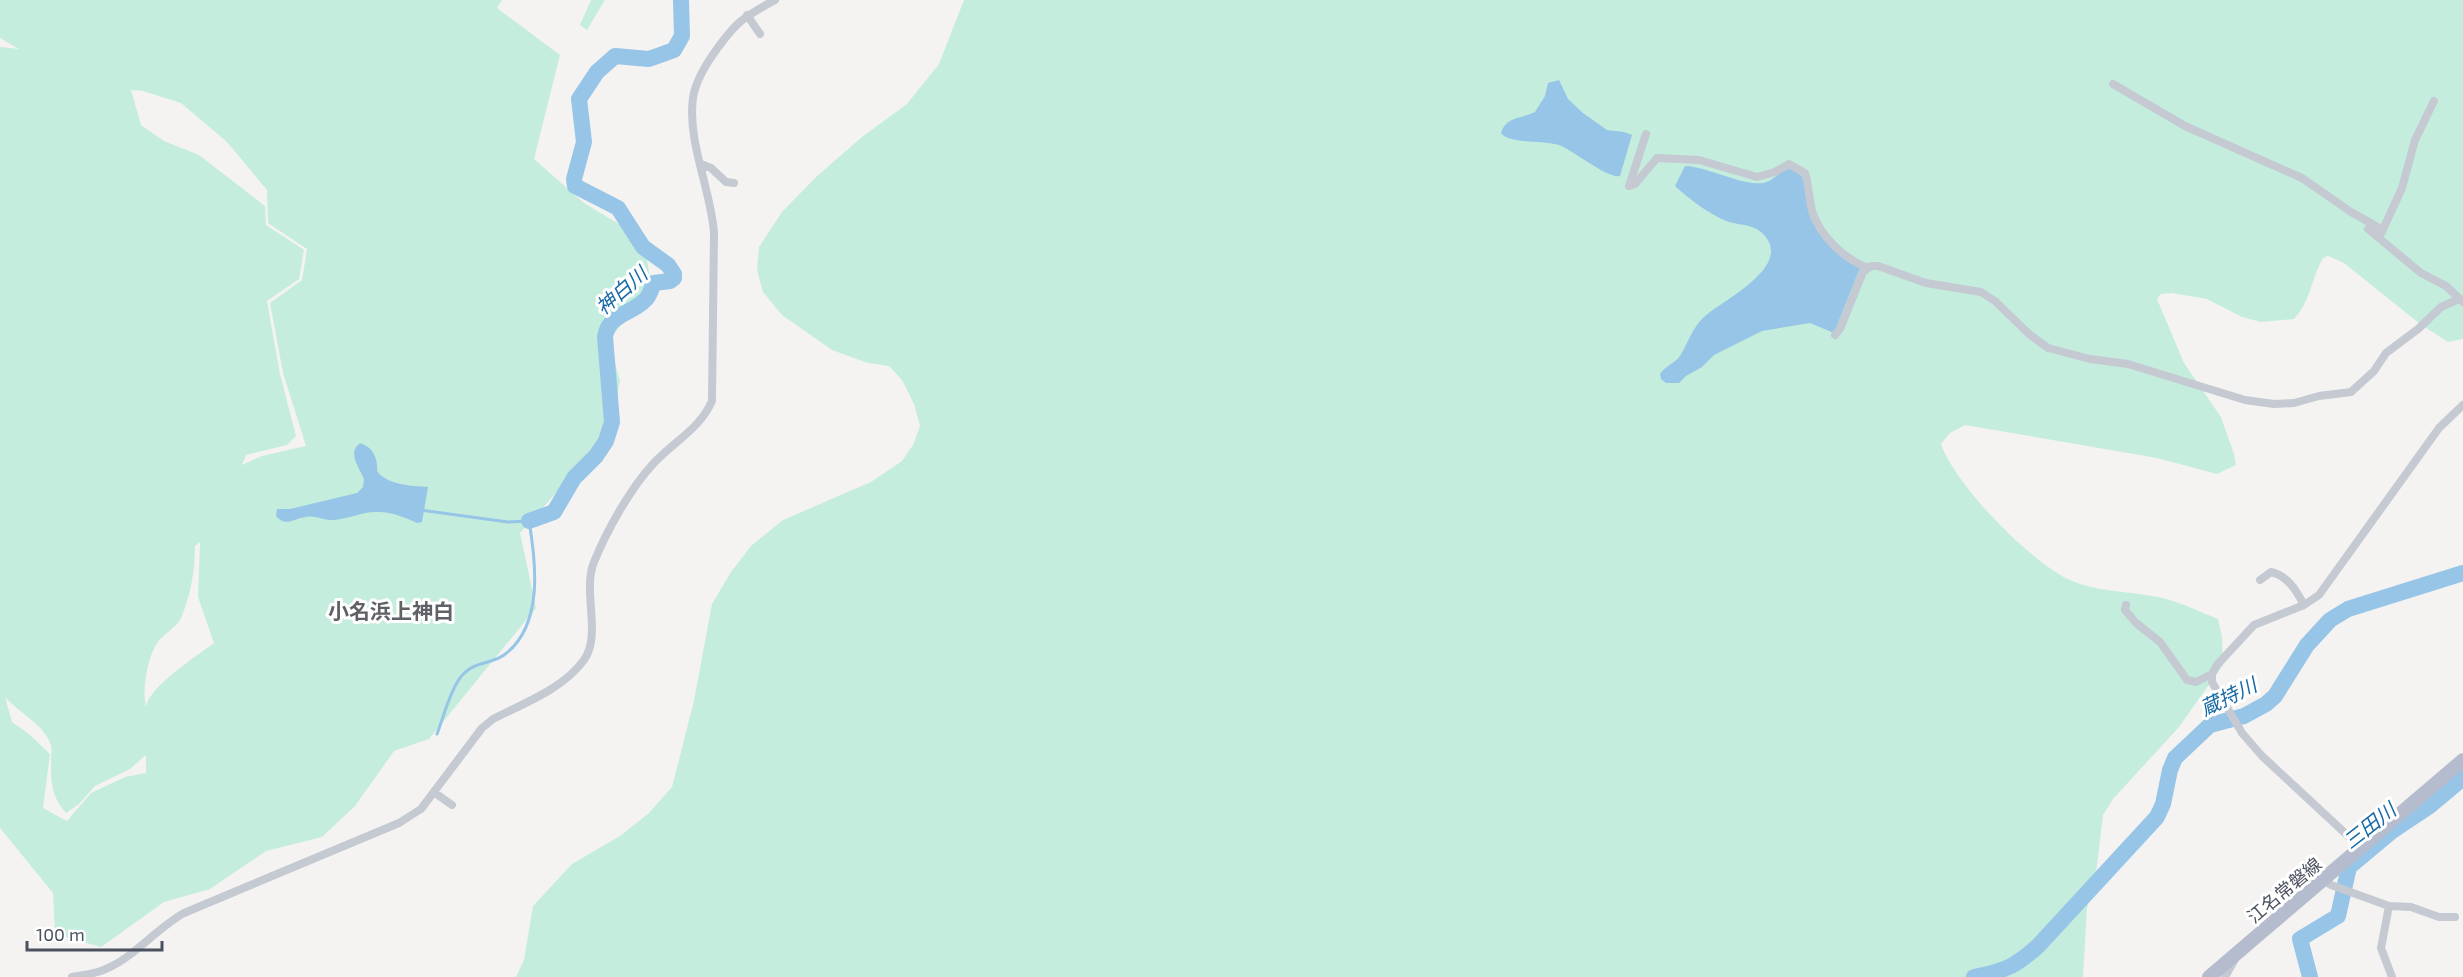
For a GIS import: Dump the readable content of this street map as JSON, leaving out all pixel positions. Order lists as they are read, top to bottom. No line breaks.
{"streets":{"main road":["江名常磐線"]},"districts":["小名浜上神白"],"water":["神白川","蔵持川","三田川"],"scale_bar":"100 m"}
